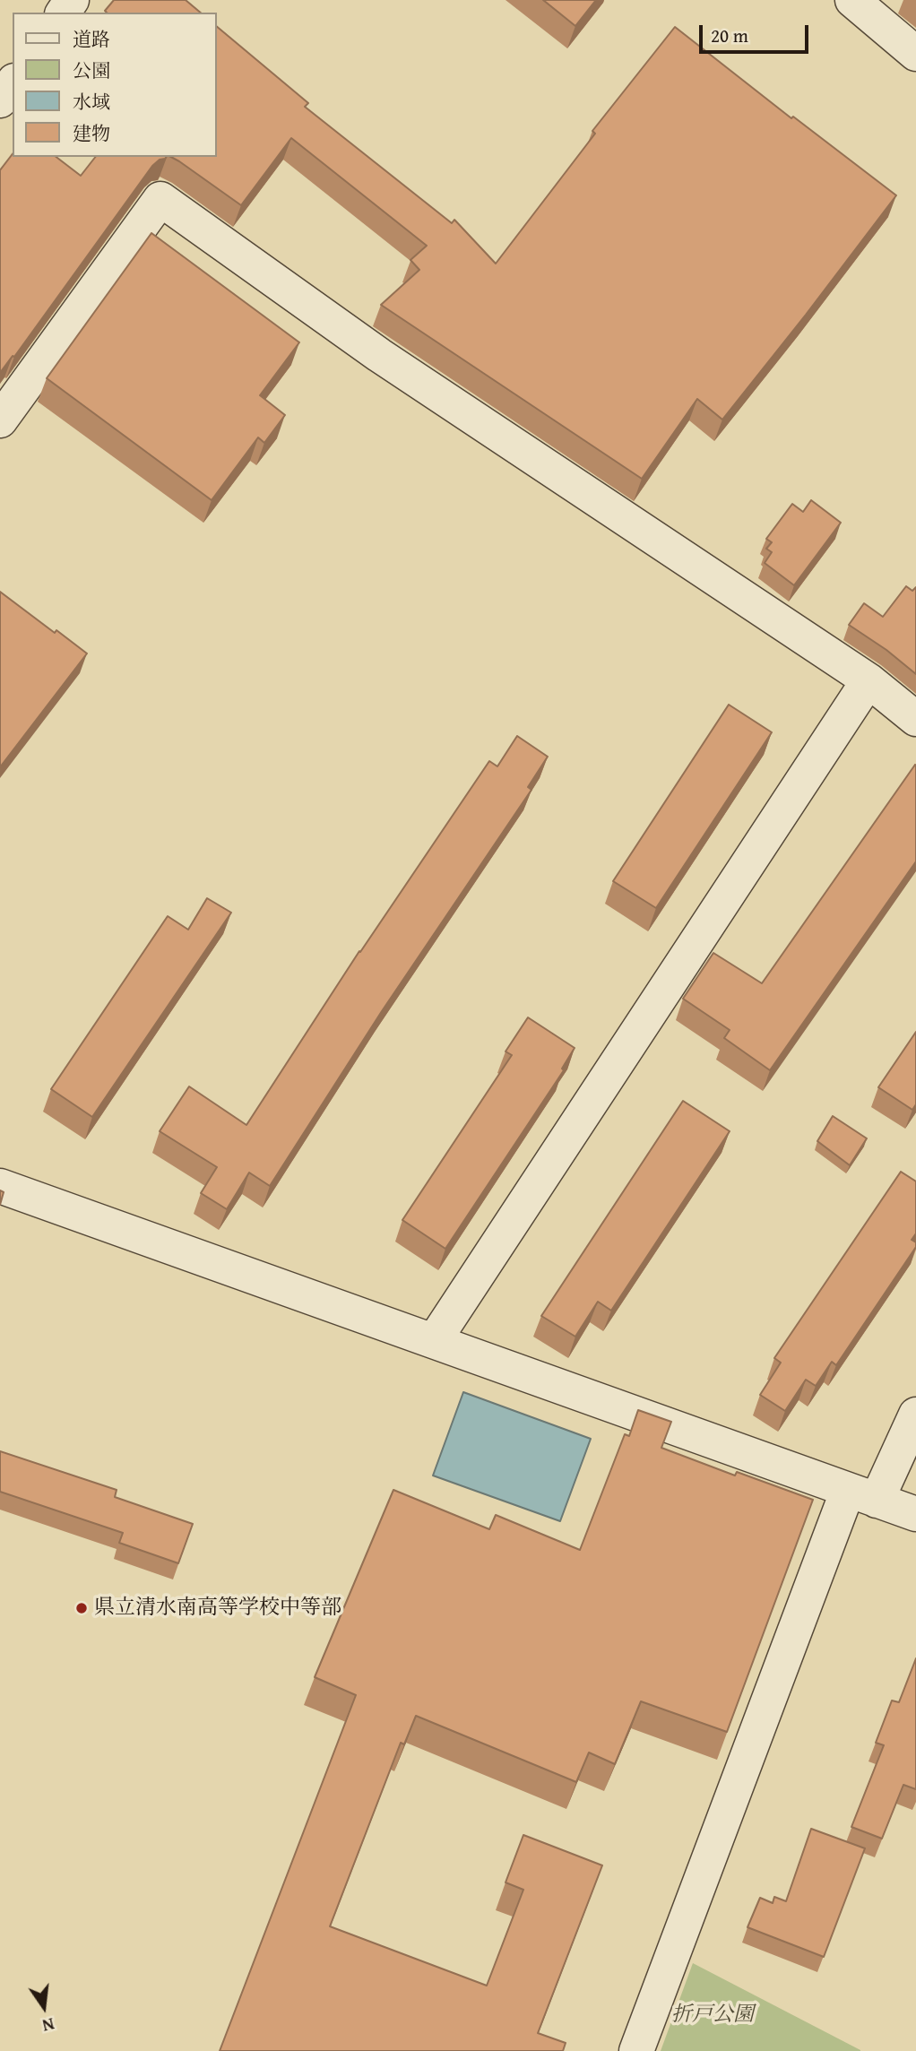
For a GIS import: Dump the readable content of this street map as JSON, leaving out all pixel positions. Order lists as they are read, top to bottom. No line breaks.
{"parks":["折戸公園"],"places":["県立清水南高等学校中等部"],"legend":["道路","公園","水域","建物"],"scale_bar":"20 m","north":"bottom"}
